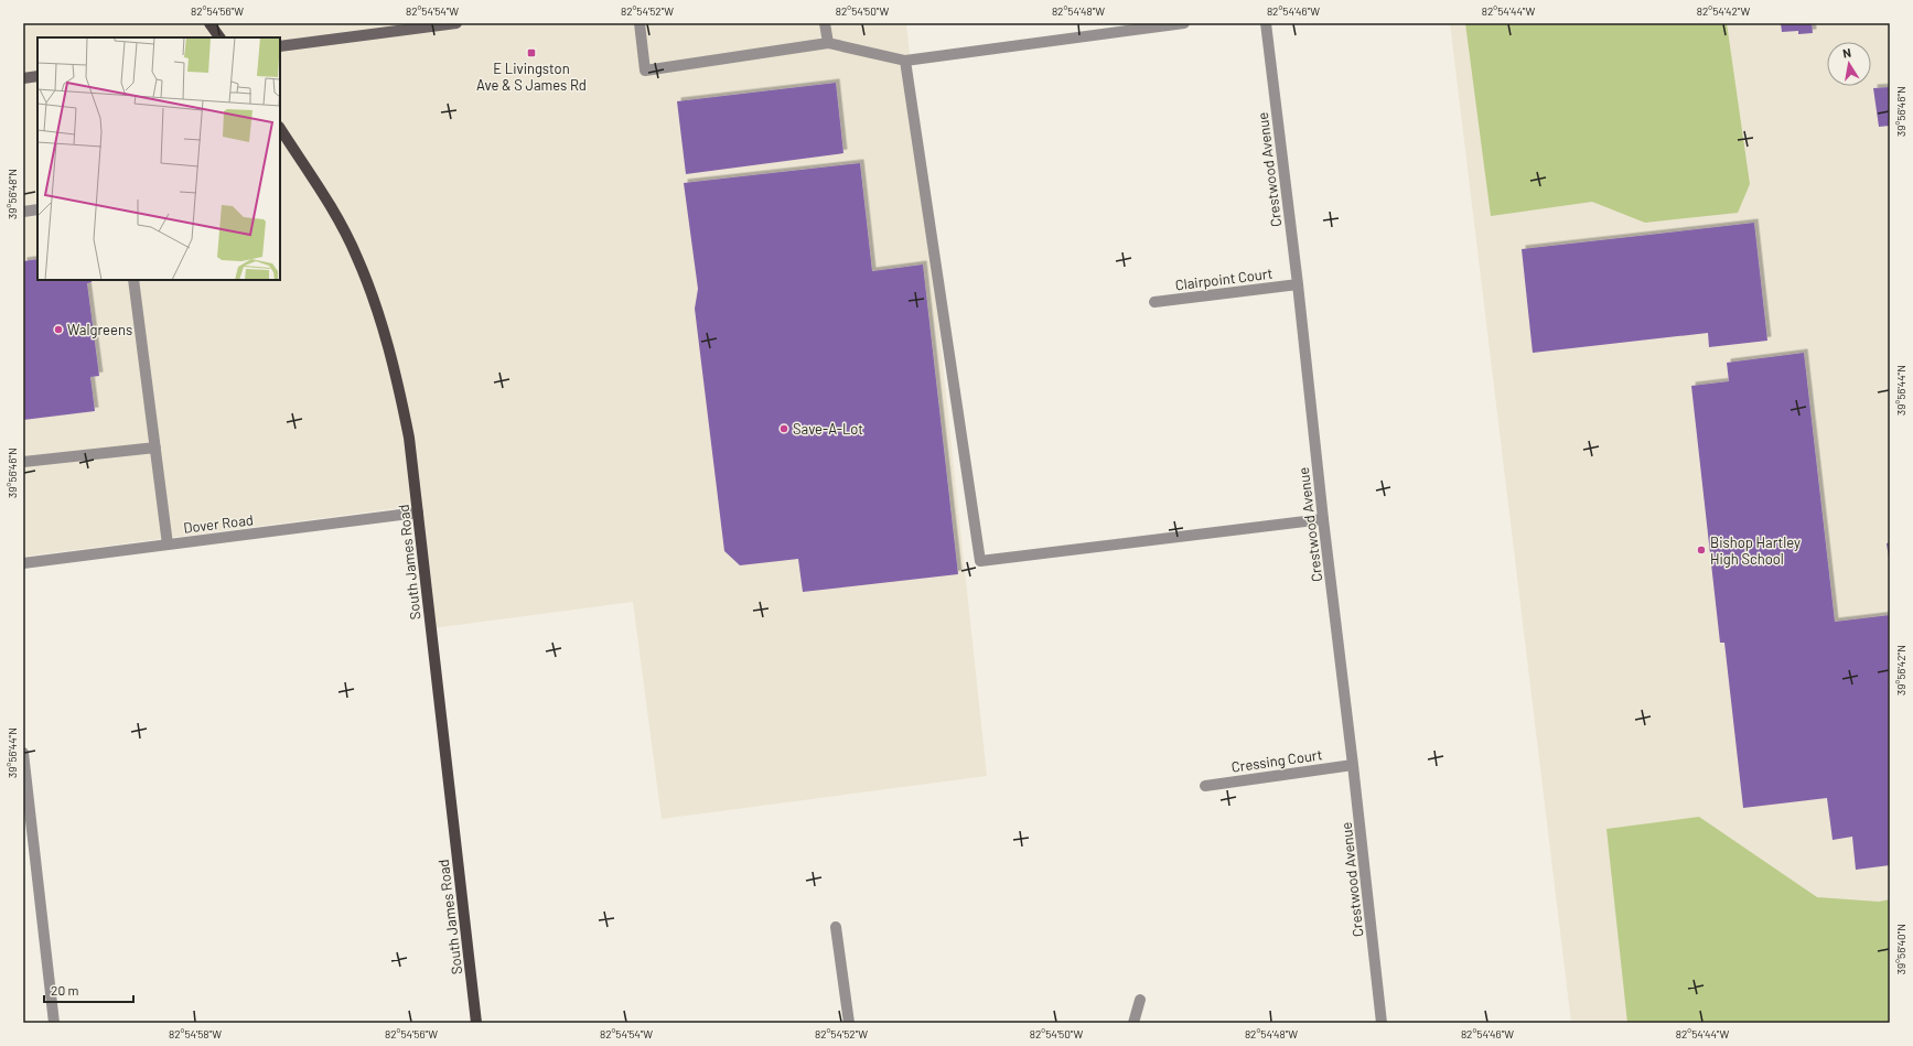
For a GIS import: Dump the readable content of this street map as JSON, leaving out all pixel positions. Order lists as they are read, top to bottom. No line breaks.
{"streets":{"main road":["South James Road"],"street":["Crestwood Avenue","Clairpoint Court","Dover Road","Cressing Court"]},"crossings":[["Crestwood Avenue","Clairpoint Court"],["Crestwood Avenue","Cressing Court"],["Dover Road","South James Road"]],"places":{"transit":["E Livingston Ave & S James Rd"],"other":["Walgreens","Save-A-Lot","Bishop Hartley High School"]},"scale_bar":"20 m","north":"top","coordinates":["82°54'56\"W","82°54'54\"W","82°54'52\"W","82°54'50\"W","82°54'48\"W","82°54'46\"W","82°54'44\"W","82°54'42\"W","39°56'46\"N","39°56'48\"N","39°56'44\"N","39°56'42\"N","39°56'40\"N","82°54'58\"W"]}
